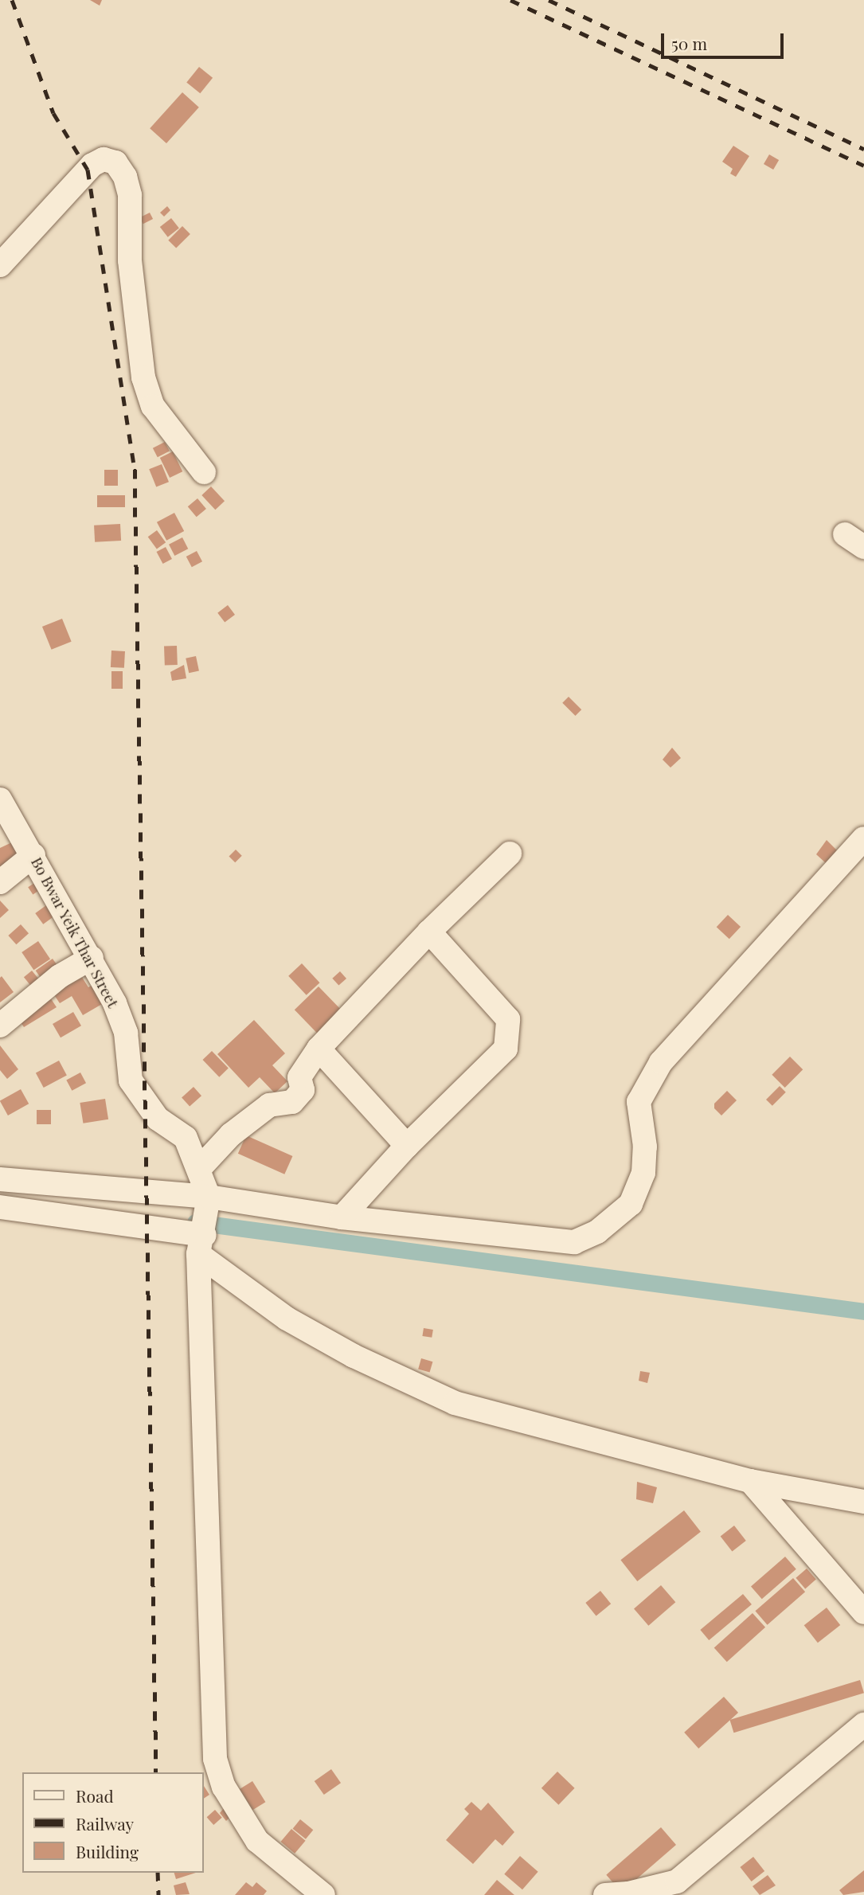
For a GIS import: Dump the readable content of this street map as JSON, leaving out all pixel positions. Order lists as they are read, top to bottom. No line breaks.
{"streets":{"street":["Bo Bwar Yeik Thar Street"]},"legend":["Road","Railway","Building"],"scale_bar":"50 m"}
